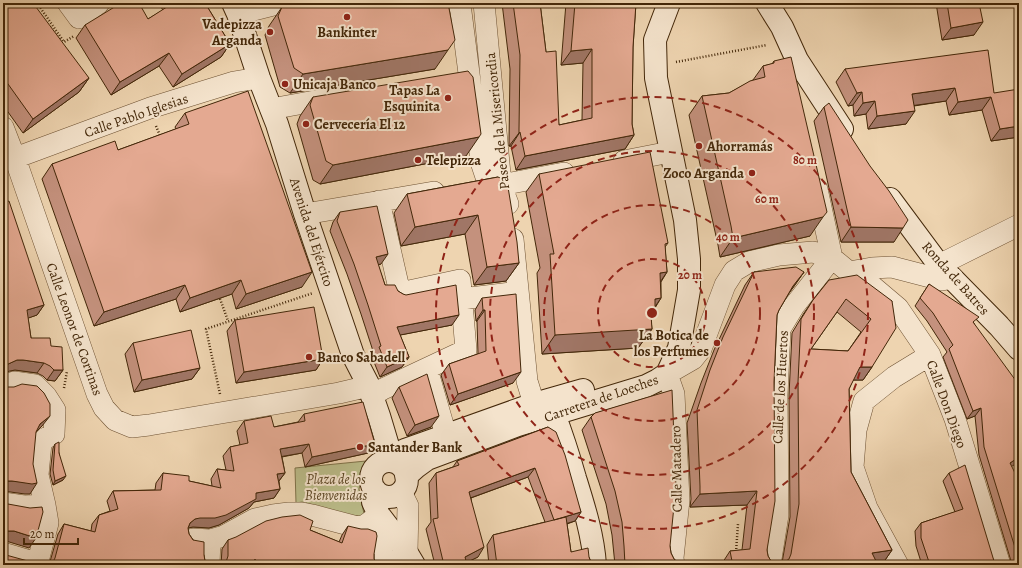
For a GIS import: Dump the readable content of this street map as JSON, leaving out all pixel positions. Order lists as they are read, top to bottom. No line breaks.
{"streets":{"street":["Calle Pablo Iglesias","Paseo de la Misericordia","Avenida del Ejército","Ronda de Batres","Calle Leonor de Cortinas","Calle de los Huertos","Carretera de Loeches","Calle Don Diego","Calle Matadero"]},"crossings":[["Calle Pablo Iglesias","Avenida del Ejército"],["Calle Pablo Iglesias","Calle Leonor de Cortinas"],["Paseo de la Misericordia","Carretera de Loeches"],["Avenida del Ejército","Calle Leonor de Cortinas"],["Avenida del Ejército","Carretera de Loeches"],["Calle de los Huertos","Calle Don Diego"],["Carretera de Loeches","Calle Matadero"]],"parks":["Plaza de los Bienvenidas"],"places":["Bankinter","Vadepizza Arganda","Unicaja Banco","Tapas La Esquinita","Cervecería El 12","Ahorramás","Telepizza","Zoco Arganda","La Botica de los Perfumes","Banco Sabadell","Santander Bank"],"scale_bar":"20 m","rings":["80 m","60 m","40 m","20 m"]}
